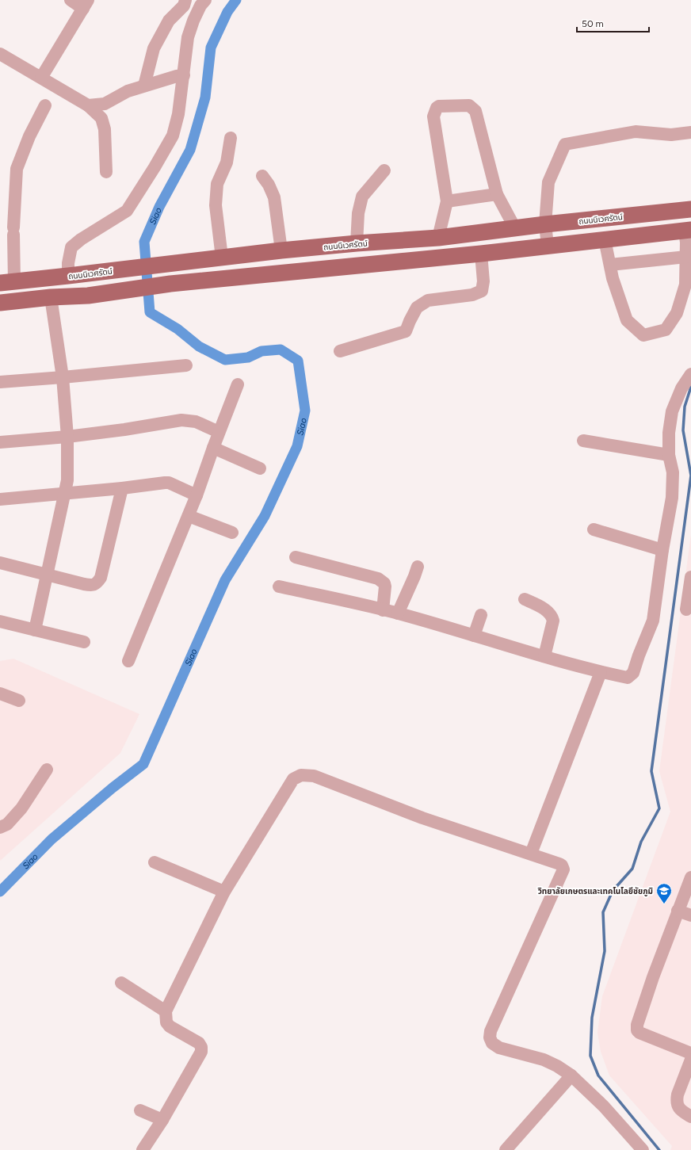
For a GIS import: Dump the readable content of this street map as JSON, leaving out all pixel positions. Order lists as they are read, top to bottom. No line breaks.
{"streets":{"main road":["ถนนนิเวศรัตน์"]},"water":["Siao"],"places":{"school or university":["วิทยาลัยเกษตรและเทคโนโลยีชัยภูมิ"]},"scale_bar":"50 m"}
